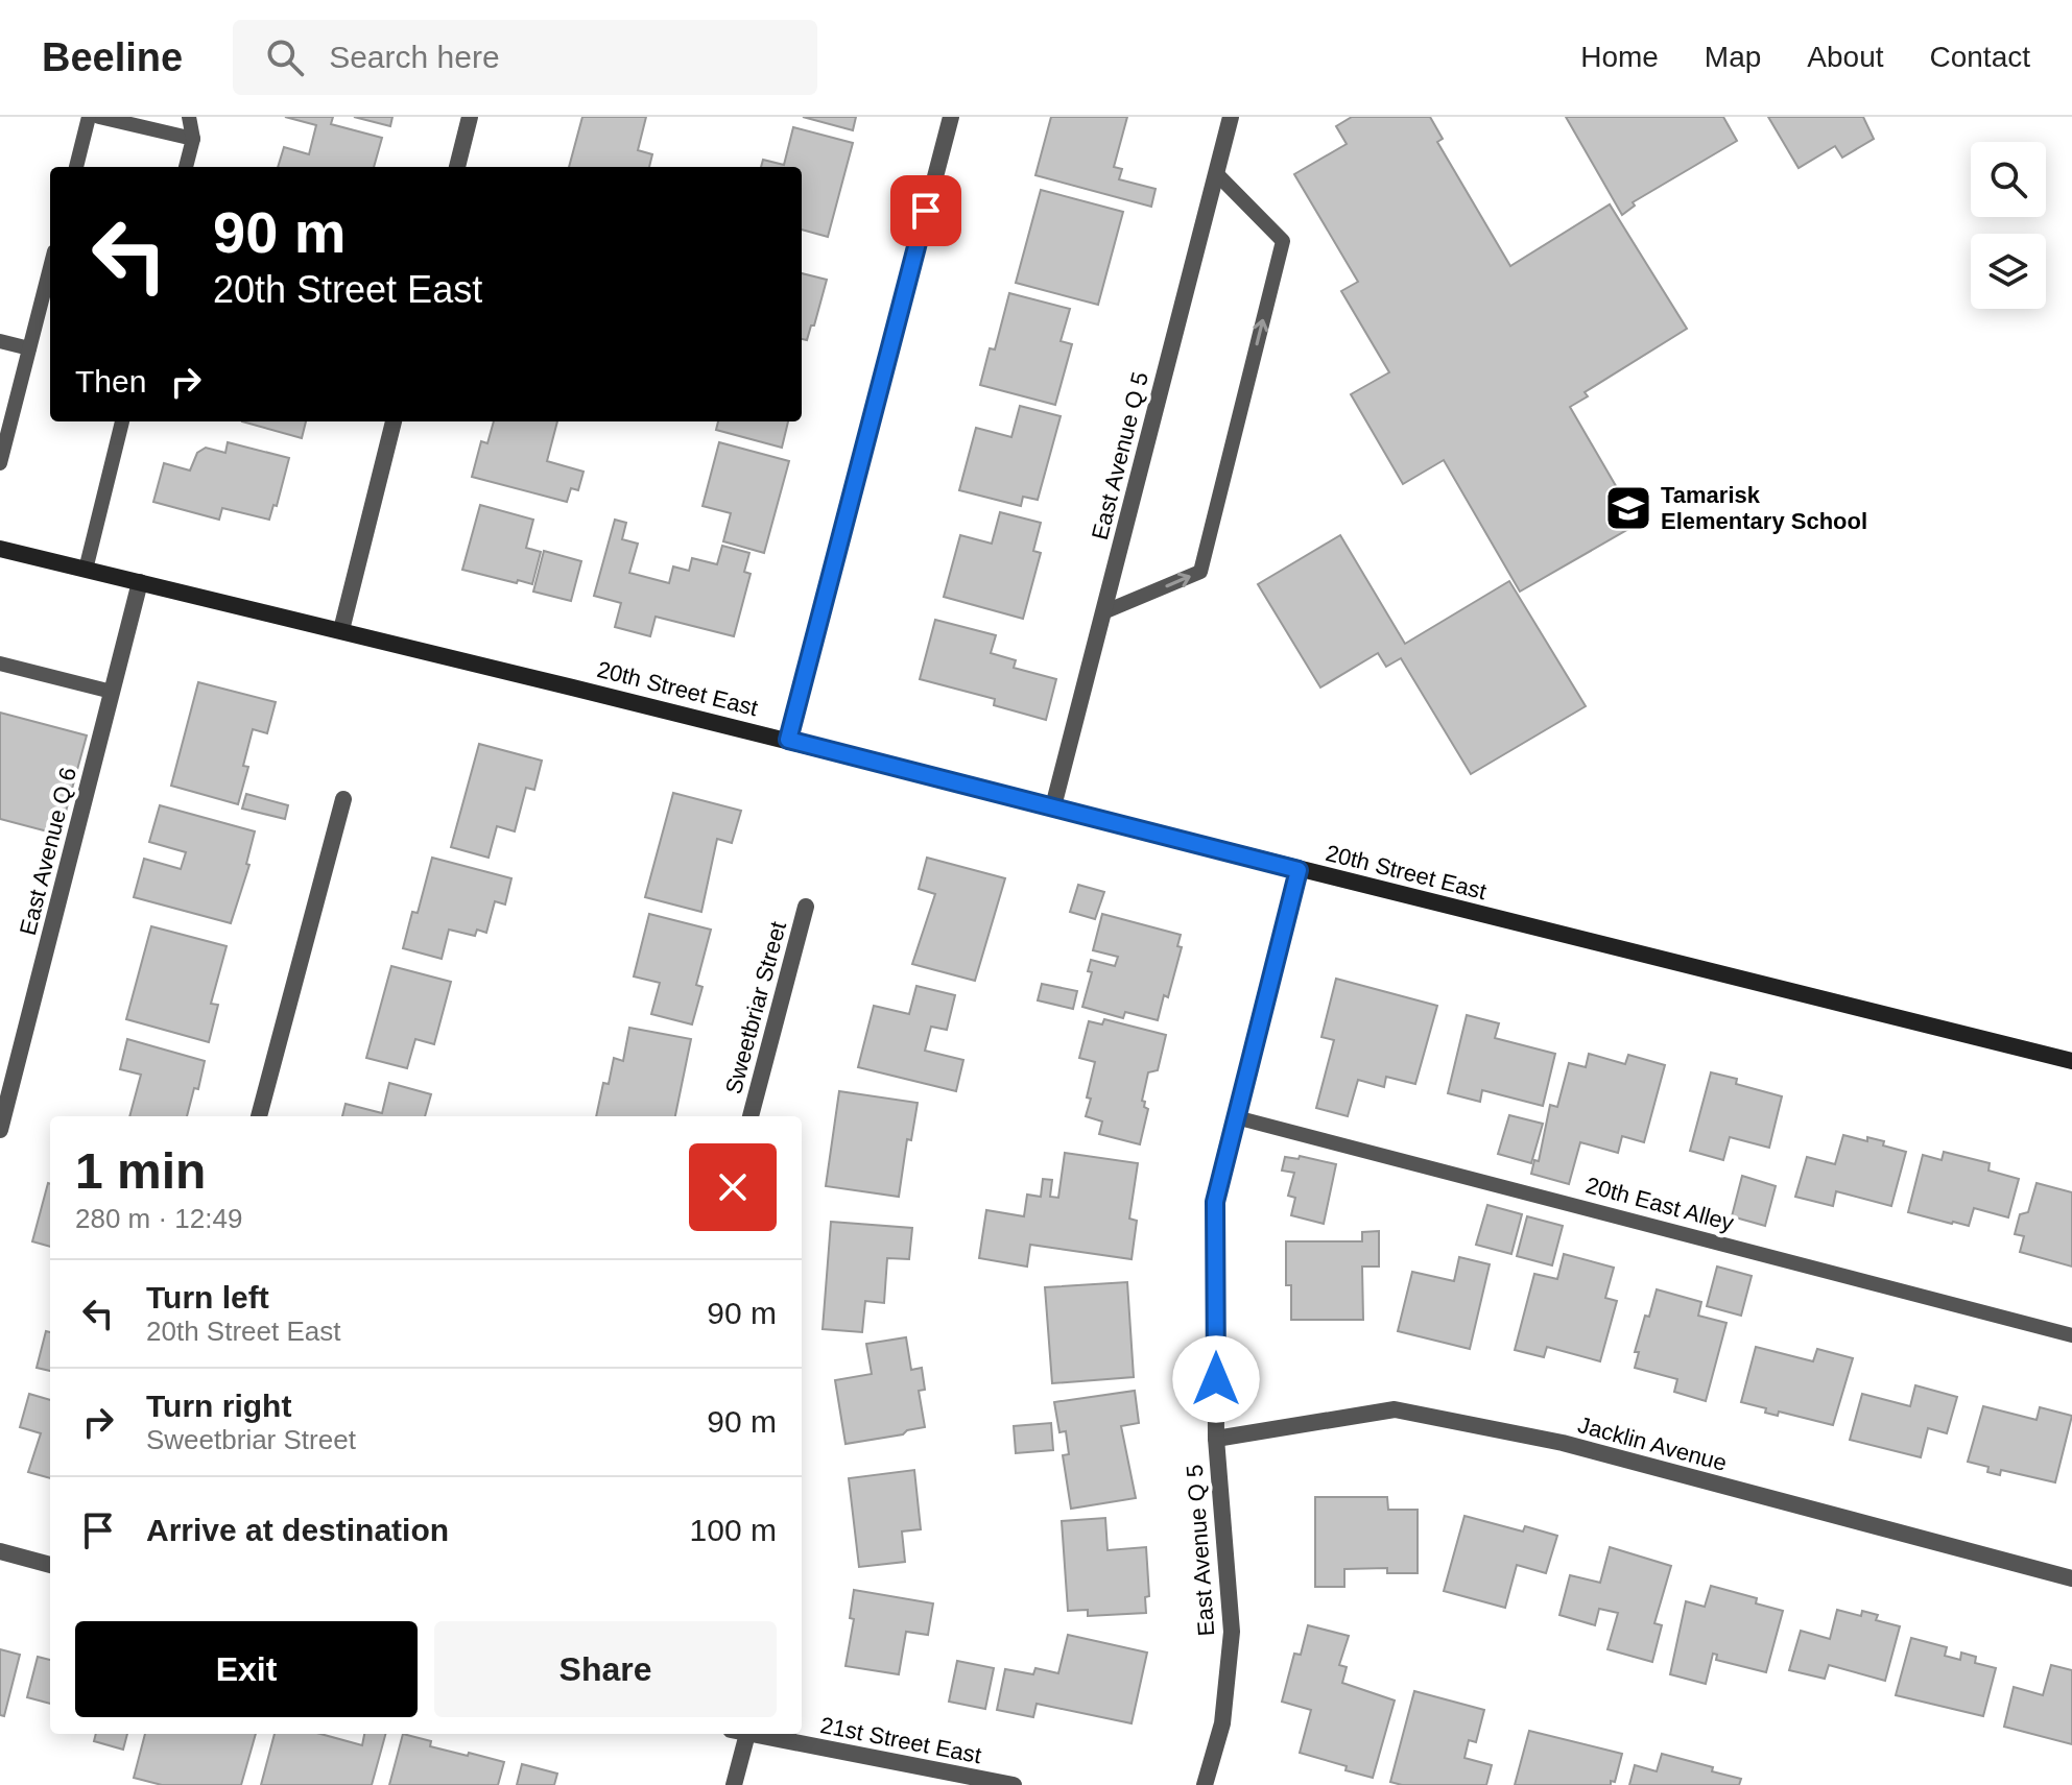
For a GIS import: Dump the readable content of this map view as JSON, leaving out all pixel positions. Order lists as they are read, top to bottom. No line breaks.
{"streets":{"street":["East Avenue Q 5","20th Street East","East Avenue Q 6","Sweetbriar Street","Jacklin Avenue","21st Street East"],"lane":["20th East Alley"]},"crossings":[["East Avenue Q 5","20th Street East"],["East Avenue Q 5","20th East Alley"],["East Avenue Q 5","Jacklin Avenue"],["20th Street East","East Avenue Q 6"]],"places":{"school or university":["Tamarisk Elementary School"]},"page":{"header":"Beeline","search":"Search here","nav":["Home","Map","About","Contact"],"turn":["90 m","20th Street East"],"then":"Then","heading":["1 min","280 m · 12:49"],"list":[{"name":"Turn left","note":"20th Street East","value":"90 m"},{"name":"Turn right","note":"Sweetbriar Street","value":"90 m"},{"name":"Arrive at destination","value":"100 m"}],"buttons":["Exit","Share"]}}
